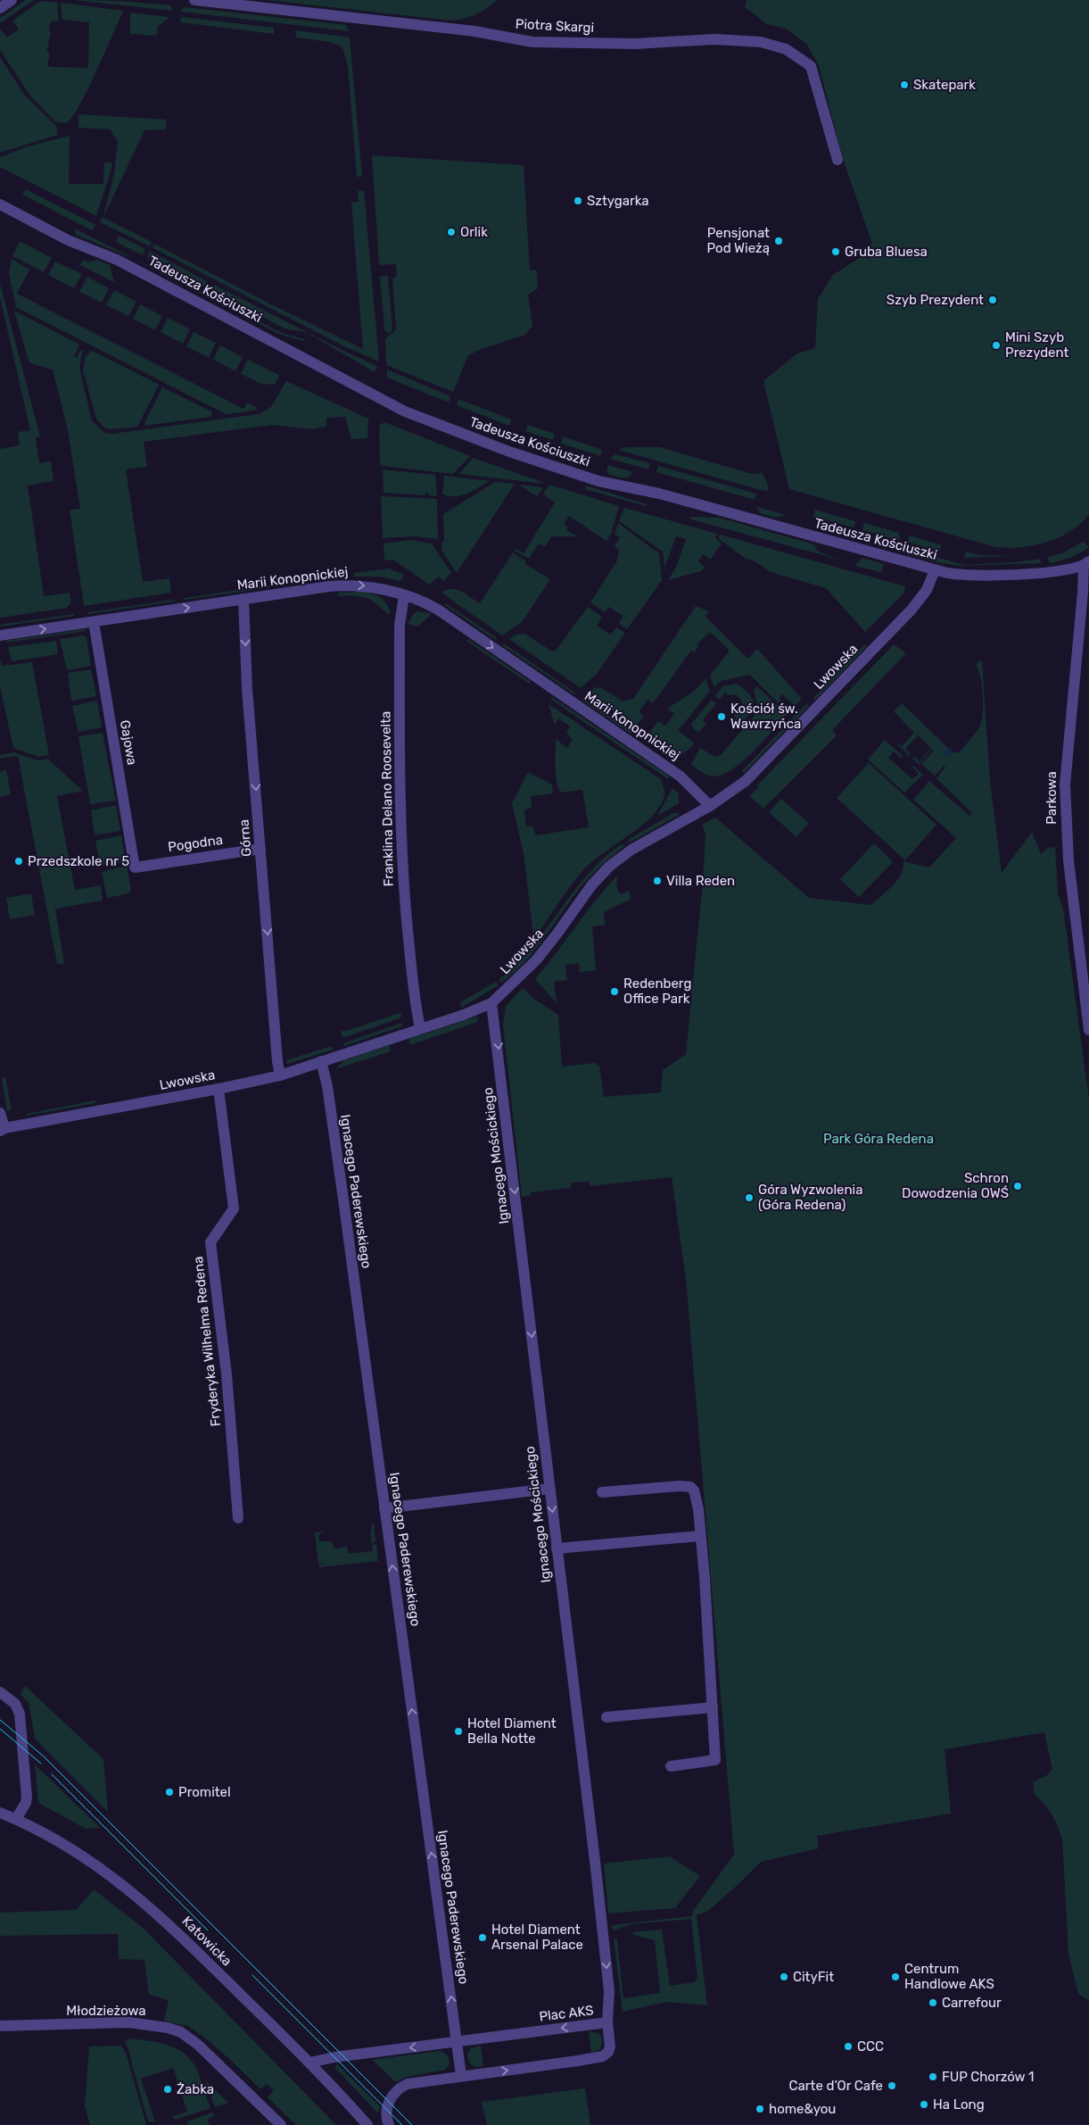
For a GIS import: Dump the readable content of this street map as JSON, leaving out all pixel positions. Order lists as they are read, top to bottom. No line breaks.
{"streets":{"street":["Piotra Skargi","Tadeusza Kościuszki","Marii Konopnickiej","Lwowska","Gajowa","Parkowa","Franklina Delano Roosevelta","Górna","Pogodna","Ignacego Mościckiego","Ignacego Paderewskiego","Fryderyka Wilhelma Redena","Katowicka","Młodzieżowa","Plac AKS"]},"crossings":[["Tadeusza Kościuszki","Lwowska"],["Tadeusza Kościuszki","Parkowa"],["Marii Konopnickiej","Lwowska"],["Marii Konopnickiej","Gajowa"],["Marii Konopnickiej","Franklina Delano Roosevelta"],["Marii Konopnickiej","Górna"],["Lwowska","Franklina Delano Roosevelta"],["Lwowska","Górna"],["Lwowska","Ignacego Mościckiego"],["Lwowska","Ignacego Paderewskiego"],["Lwowska","Fryderyka Wilhelma Redena"],["Gajowa","Pogodna"],["Górna","Pogodna"],["Ignacego Mościckiego","Plac AKS"],["Ignacego Paderewskiego","Plac AKS"],["Katowicka","Plac AKS"]],"one_way":["Marii Konopnickiej","Górna","Ignacego Mościckiego","Ignacego Paderewskiego"],"parks":["Park Góra Redena"],"places":["Skatepark","Sztygarka","Orlik","Pensjonat Pod Wieżą","Gruba Bluesa","Szyb Prezydent","Mini Szyb Prezydent","Kościół św. Wawrzyńca","Przedszkole nr 5","Villa Reden","Redenberg Office Park","Schron Dowodzenia OWŚ","Góra Wyzwolenia (Góra Redena)","Hotel Diament Bella Notte","Promitel","Hotel Diament Arsenal Palace","CityFit","Centrum Handlowe AKS","Carrefour","CCC","FUP Chorzów 1","Carte d’Or Cafe","Żabka","Ha Long","home&you"]}
